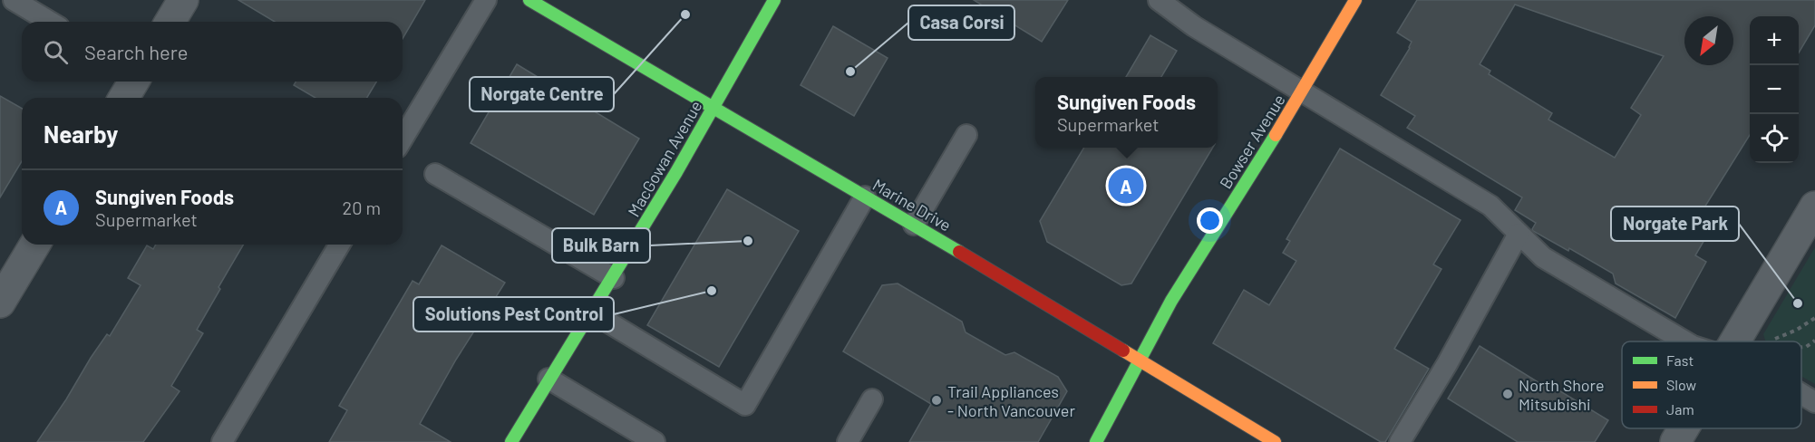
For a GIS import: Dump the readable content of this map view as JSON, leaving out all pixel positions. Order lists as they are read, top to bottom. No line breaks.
{"streets":{"street":["Bowser Avenue","MacGowan Avenue","Marine Drive"]},"crossings":[["Bowser Avenue","Marine Drive"],["MacGowan Avenue","Marine Drive"]],"places":["Norgate Centre","Casa Corsi","Bulk Barn","Solutions Pest Control","Norgate Park","North Shore Mitsubishi","Trail Appliances - North Vancouver"],"legend":["Fast","Slow","Jam"],"north":"bottom left","page":{"map_buttons":["+","−"],"search":"Search here","popup":["Sungiven Foods","Supermarket"],"heading":"Nearby","pins":"A","list":[{"mark":"A","name":"Sungiven Foods","note":"Supermarket","value":"20 m"}]}}
